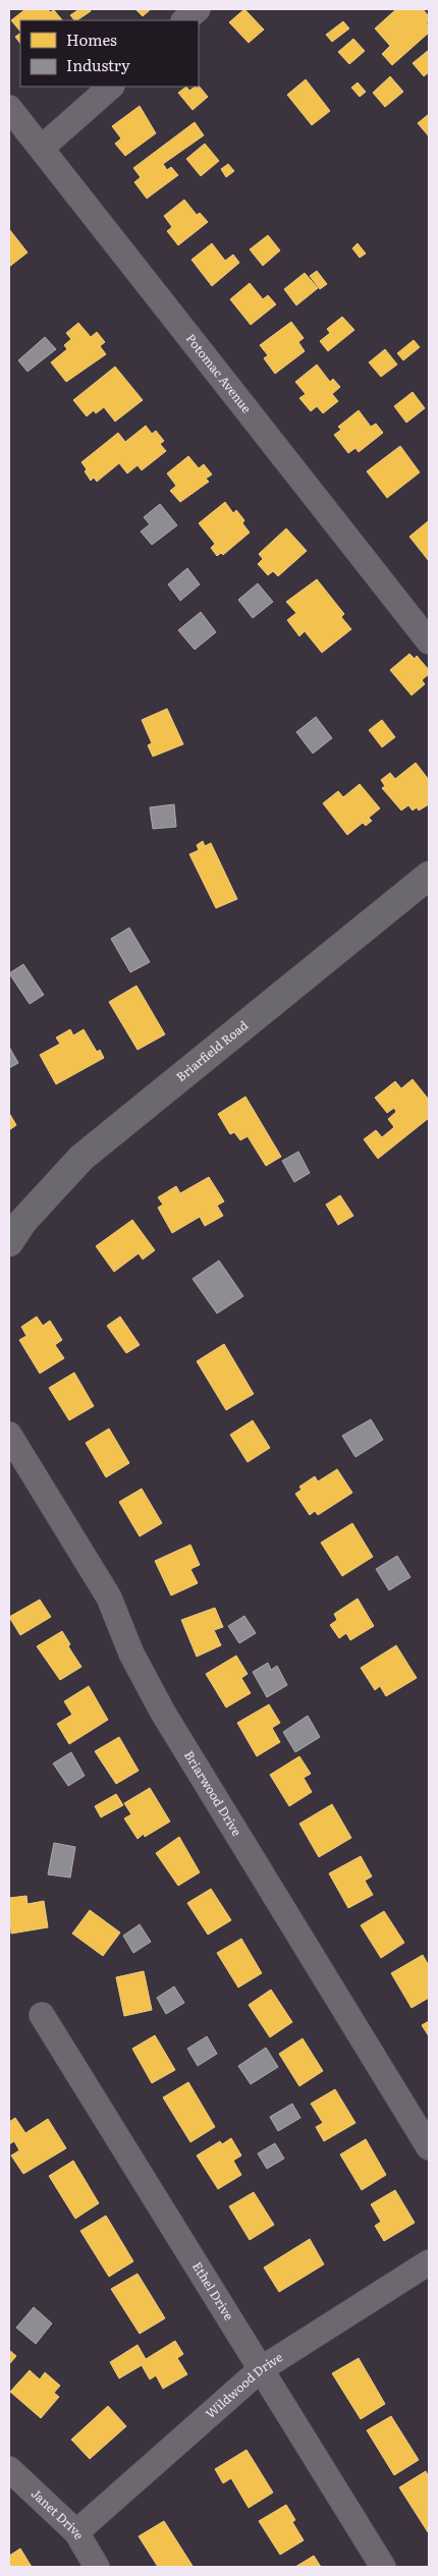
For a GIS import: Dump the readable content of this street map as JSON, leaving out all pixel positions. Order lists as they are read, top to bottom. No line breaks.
{"streets":{"main road":["Briarfield Road"],"street":["Potomac Avenue","Briarwood Drive","Ethel Drive","Wildwood Drive","Janet Drive"]},"crossings":[["Ethel Drive","Wildwood Drive"],["Wildwood Drive","Janet Drive"]],"legend":["Homes","Industry"]}
